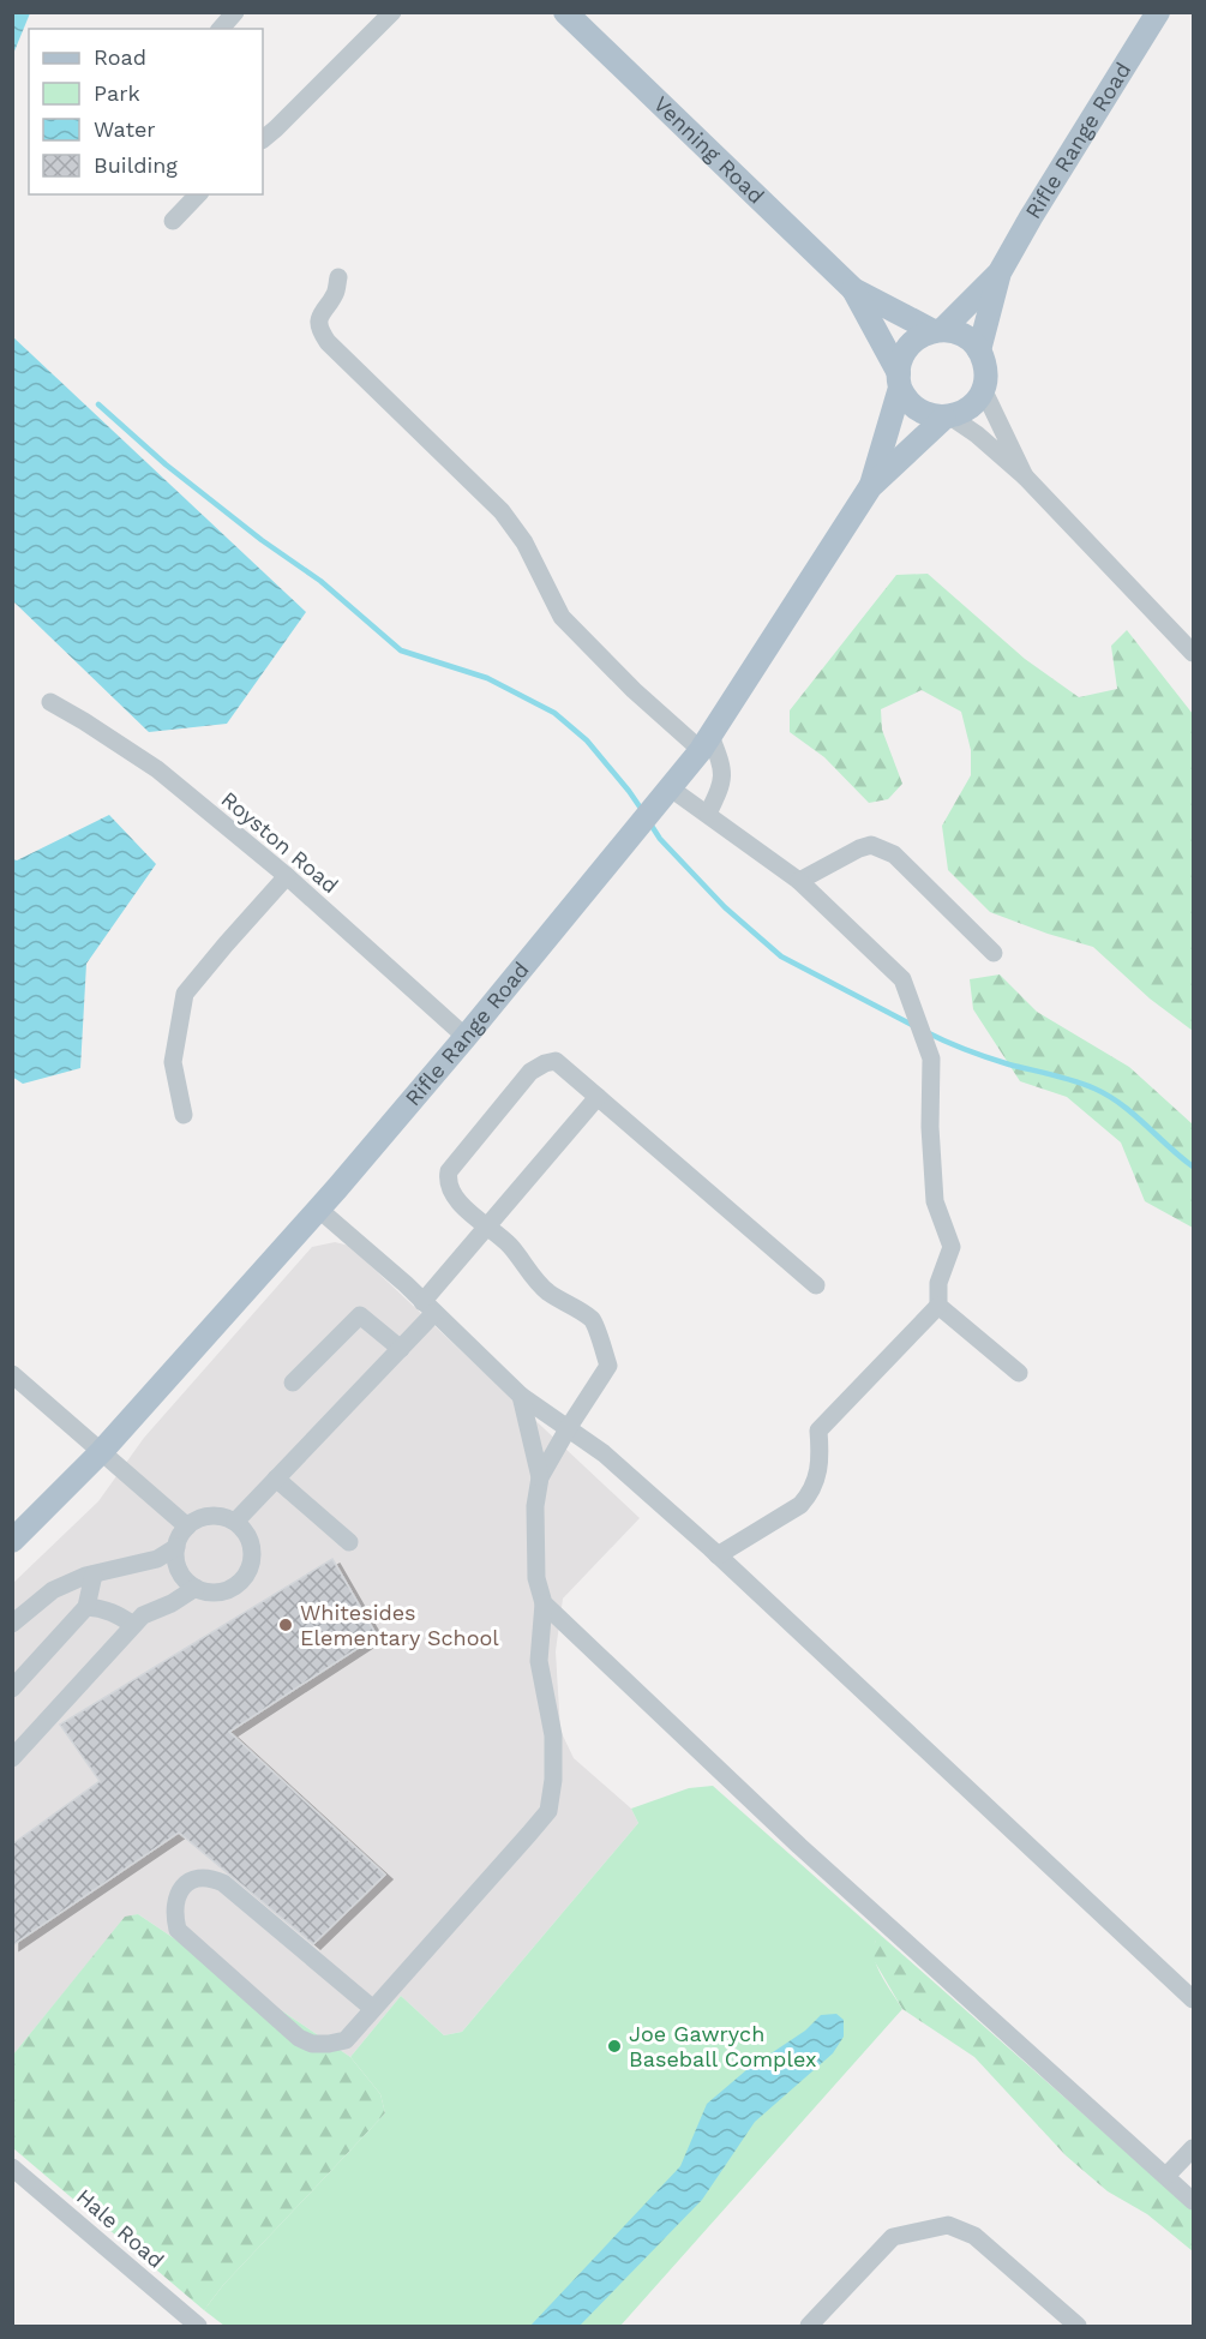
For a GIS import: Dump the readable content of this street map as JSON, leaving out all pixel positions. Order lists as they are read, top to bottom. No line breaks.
{"streets":{"main road":["Rifle Range Road","Venning Road"],"street":["Royston Road","Hale Road"]},"crossings":[["Rifle Range Road","Venning Road"],["Rifle Range Road","Royston Road"]],"places":["Whitesides Elementary School","Joe Gawrych Baseball Complex"],"legend":["Road","Park","Water","Building"]}
